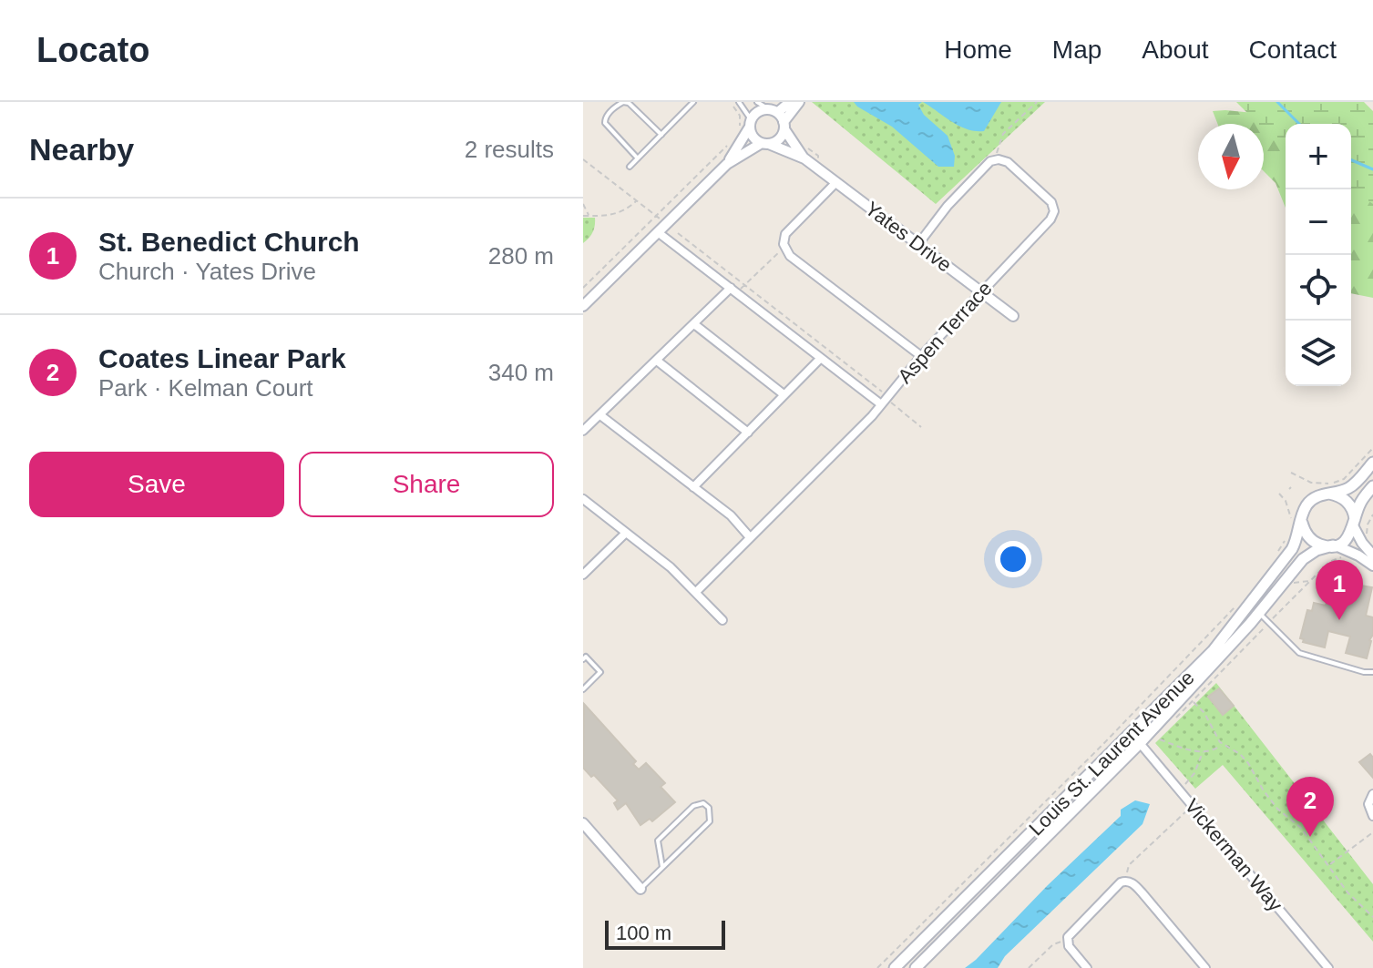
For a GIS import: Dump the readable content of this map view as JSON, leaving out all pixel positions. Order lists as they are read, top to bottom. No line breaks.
{"streets":{"main road":["Louis St. Laurent Avenue"],"street":["Yates Drive","Aspen Terrace","Vickerman Way"]},"crossings":[["Yates Drive","Aspen Terrace"],["Louis St. Laurent Avenue","Vickerman Way"]],"scale_bar":"100 m","north":"bottom","page":{"header":"Locato","nav":["Home","Map","About","Contact"],"heading":["Nearby","2 results"],"map_buttons":["+","−"],"list":[{"mark":"1","name":"St. Benedict Church","note":"Church · Yates Drive","value":"280 m"},{"mark":"2","name":"Coates Linear Park","note":"Park · Kelman Court","value":"340 m"}],"buttons":["Save","Share"],"pins":["1","2"],"scale":"100 m"}}
